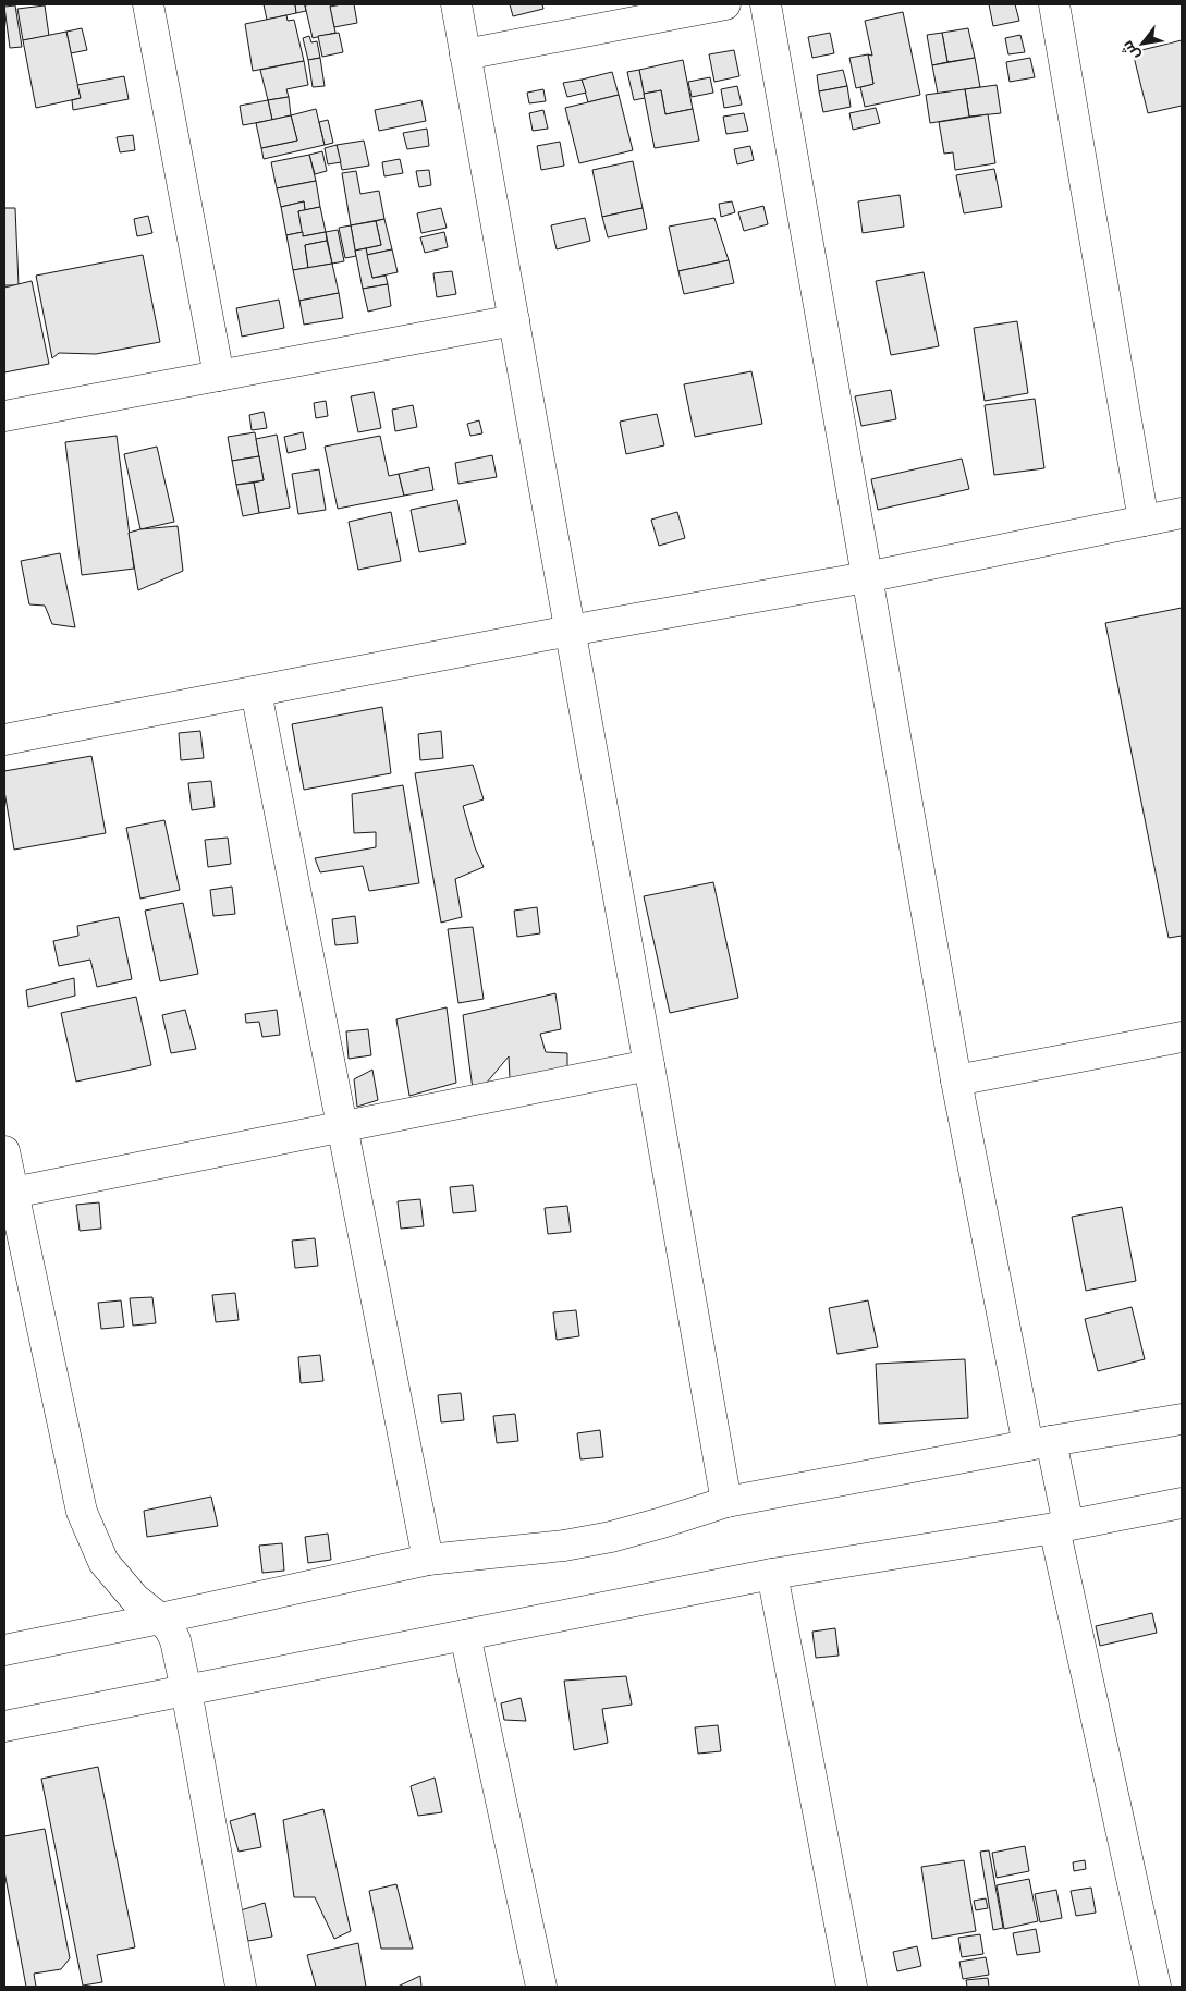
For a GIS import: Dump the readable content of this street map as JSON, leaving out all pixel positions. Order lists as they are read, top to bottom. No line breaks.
{"north":"bottom left"}
